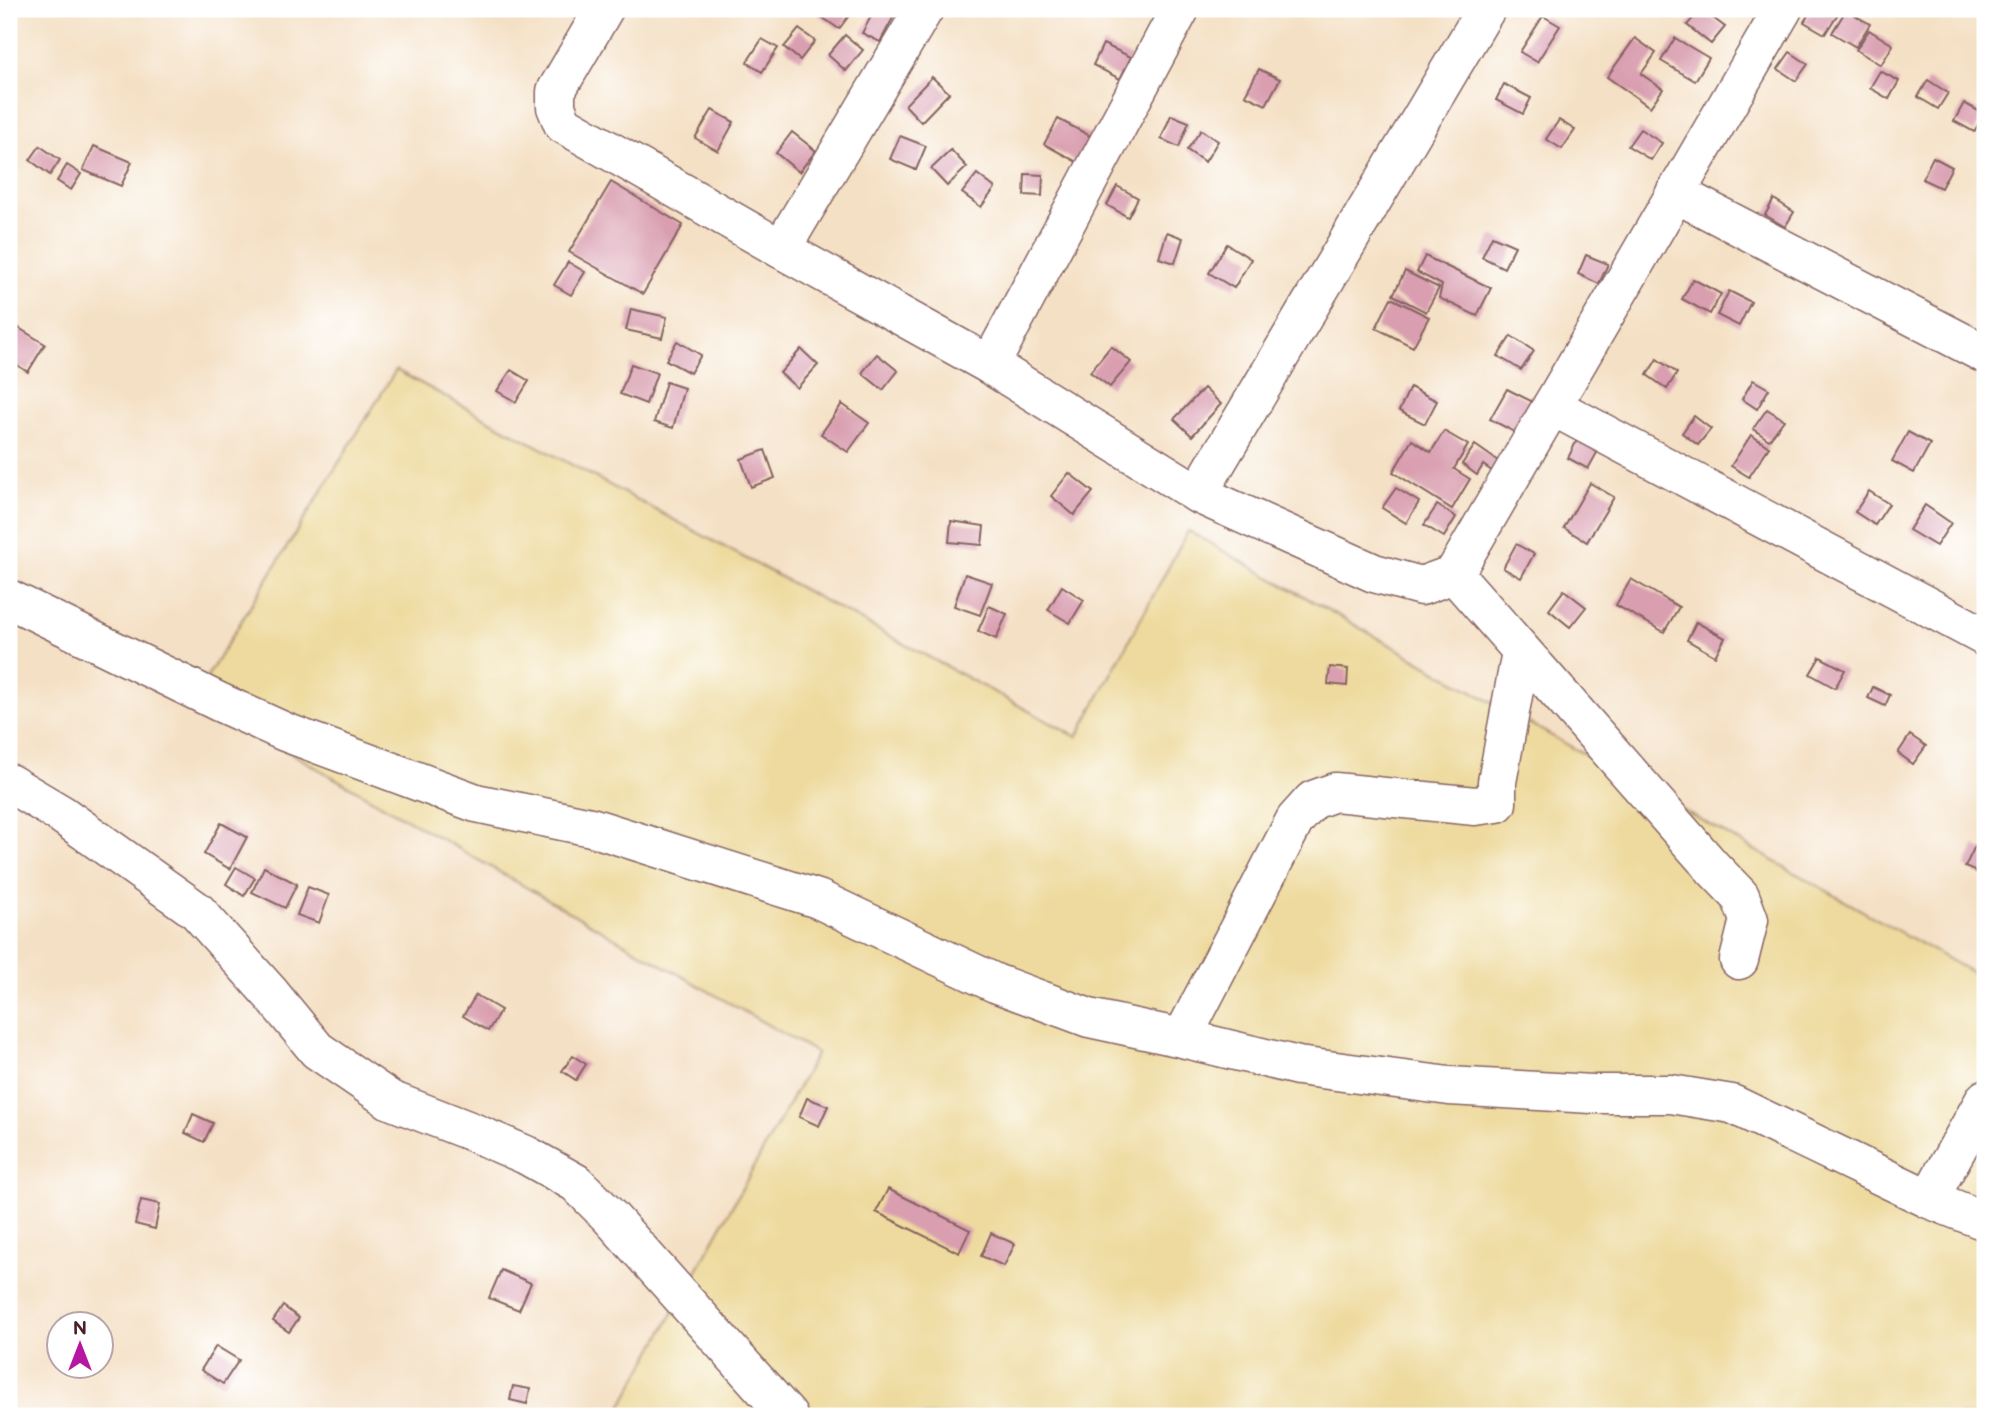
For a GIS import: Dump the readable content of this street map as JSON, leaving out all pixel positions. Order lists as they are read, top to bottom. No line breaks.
{"north":"top"}
